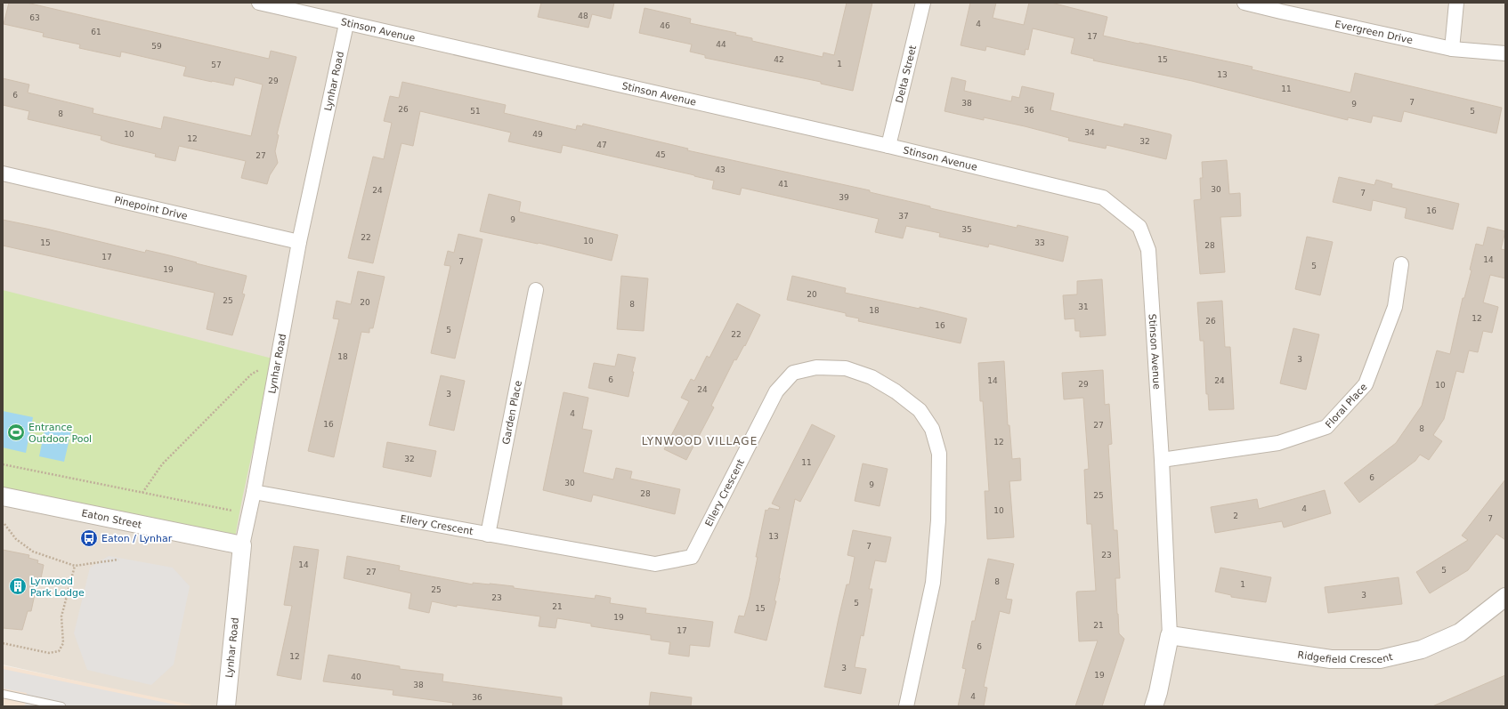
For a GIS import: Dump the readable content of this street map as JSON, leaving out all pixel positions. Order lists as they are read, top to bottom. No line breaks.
{"streets":{"street":["Stinson Avenue","Evergreen Drive","Delta Street","Lynhar Road","Pinepoint Drive","Floral Place","Garden Place","Ellery Crescent","Eaton Street","Ridgefield Crescent"]},"crossings":[["Stinson Avenue","Delta Street"],["Stinson Avenue","Lynhar Road"],["Stinson Avenue","Floral Place"],["Stinson Avenue","Ridgefield Crescent"],["Lynhar Road","Pinepoint Drive"],["Lynhar Road","Ellery Crescent"],["Lynhar Road","Eaton Street"],["Garden Place","Ellery Crescent"]],"districts":["LYNWOOD VILLAGE"],"places":{"sports":["Entrance Outdoor Pool"],"bus stop":["Eaton / Lynhar"],"building":["Lynwood Park Lodge"]},"house_numbers":["48","63","4","46","61","17","44","59","42","15","1","57","13","29","11","6","7","38","9","26","36","51","5","8","34","10","49","12","32","47","45","27","43","41","30","24","7","39","16","37","9","35","22","10","15","33","28","17","14","7","5","19","20","25","20","8","31","18","12","26","16","5","22","18","3","6","14","24","29","10","24","3","4","16","27","8","12","32","11","6","30","9","28","25","4","10","2","7","13","7","23","14","5","27","8","1","25","3","23","5","21","15","19","21","17","6","12","3","19","40","38","4","36"]}
